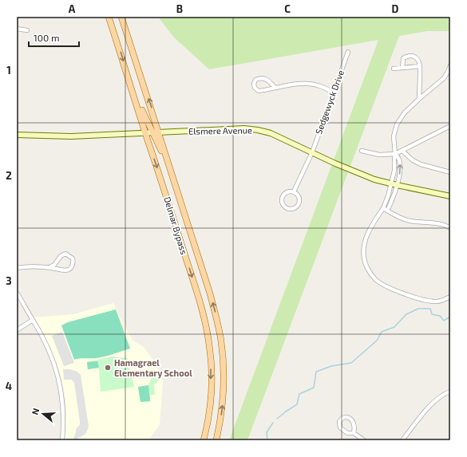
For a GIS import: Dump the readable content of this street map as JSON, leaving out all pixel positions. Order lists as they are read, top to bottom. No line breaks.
{"streets":{"main road":["Elsmere Avenue","Delmar Bypass"],"street":["Sedgewyck Drive"]},"crossings":[["Sedgewyck Drive","Elsmere Avenue"],["Elsmere Avenue","Delmar Bypass"]],"places":["Hamagrael Elementary School"],"scale_bar":"100 m","north":"left","grid":{"columns":["A","B","C","D"],"rows":["1","2","3","4"]}}
